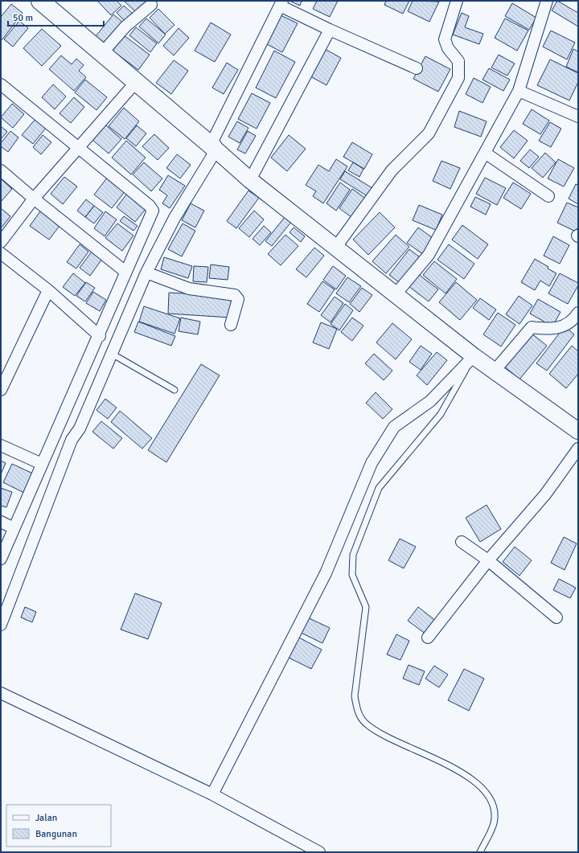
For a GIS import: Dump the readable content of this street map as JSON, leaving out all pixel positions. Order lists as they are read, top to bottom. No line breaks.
{"legend":["Jalan","Bangunan"],"scale_bar":"50 m"}
